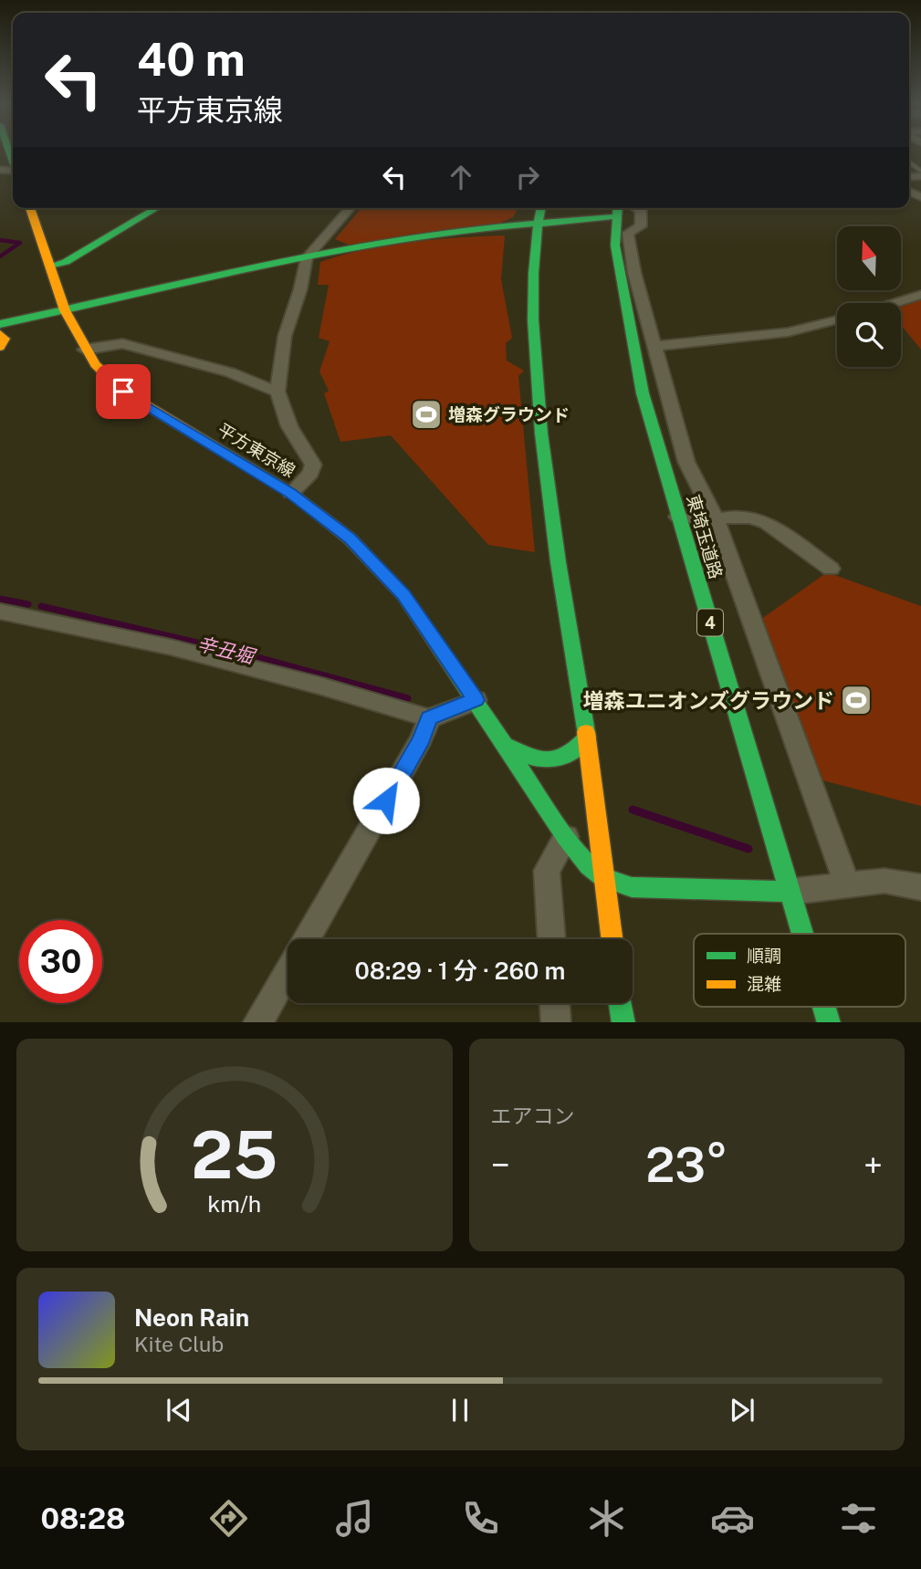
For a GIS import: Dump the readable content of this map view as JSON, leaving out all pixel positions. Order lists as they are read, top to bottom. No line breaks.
{"streets":{"main road":["平方東京線","東埼玉道路","4"]},"water":["辛丑堀"],"places":{"sports":["増森グラウンド","増森ユニオンズグラウンド"]},"legend":["順調","混雑"],"north":"top","page":{"turn":["40 m","平方東京線"],"limit":"30","trip":"08:29 · 1 分 · 260 m","tile":"エアコン","heat":["−","23°","+"],"song":["Neon Rain","Kite Club"],"tabs":"08:28","gauge":["25","km/h"]}}
